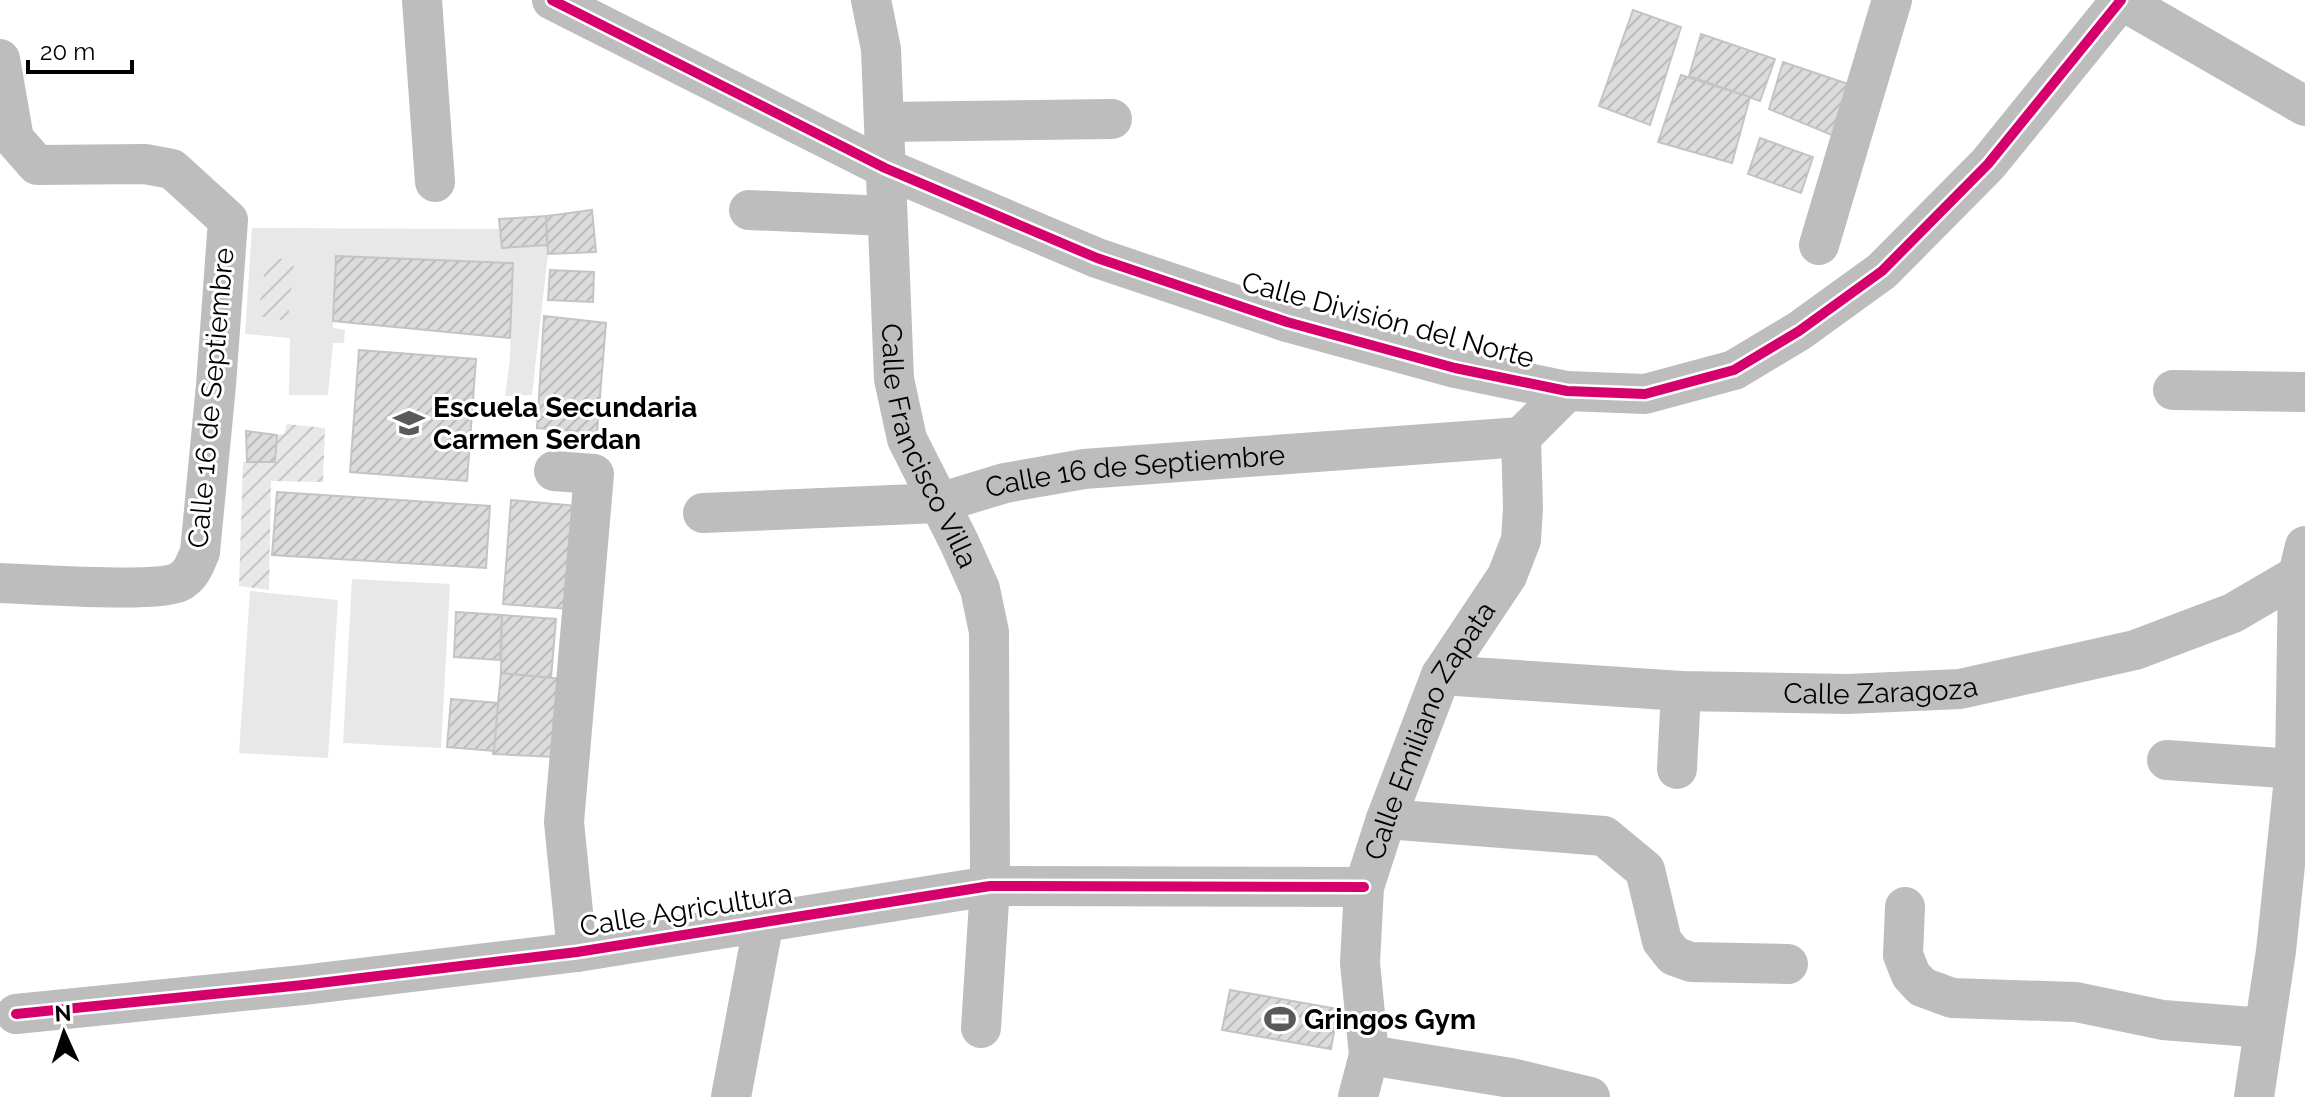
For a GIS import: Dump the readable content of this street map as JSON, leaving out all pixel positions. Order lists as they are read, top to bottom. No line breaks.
{"streets":{"street":["Calle División del Norte","Calle 16 de Septiembre","Calle Francisco Villa","Calle Zaragoza","Calle Emiliano Zapata","Calle Agricultura"]},"crossings":[["Calle División del Norte","Calle Francisco Villa"],["Calle 16 de Septiembre","Calle Francisco Villa"],["Calle 16 de Septiembre","Calle Emiliano Zapata"],["Calle Francisco Villa","Calle Agricultura"],["Calle Zaragoza","Calle Emiliano Zapata"],["Calle Emiliano Zapata","Calle Agricultura"]],"places":{"school or university":["Escuela Secundaria Carmen Serdan"],"sports":["Gringos Gym"]},"scale_bar":"20 m","north":"top"}
